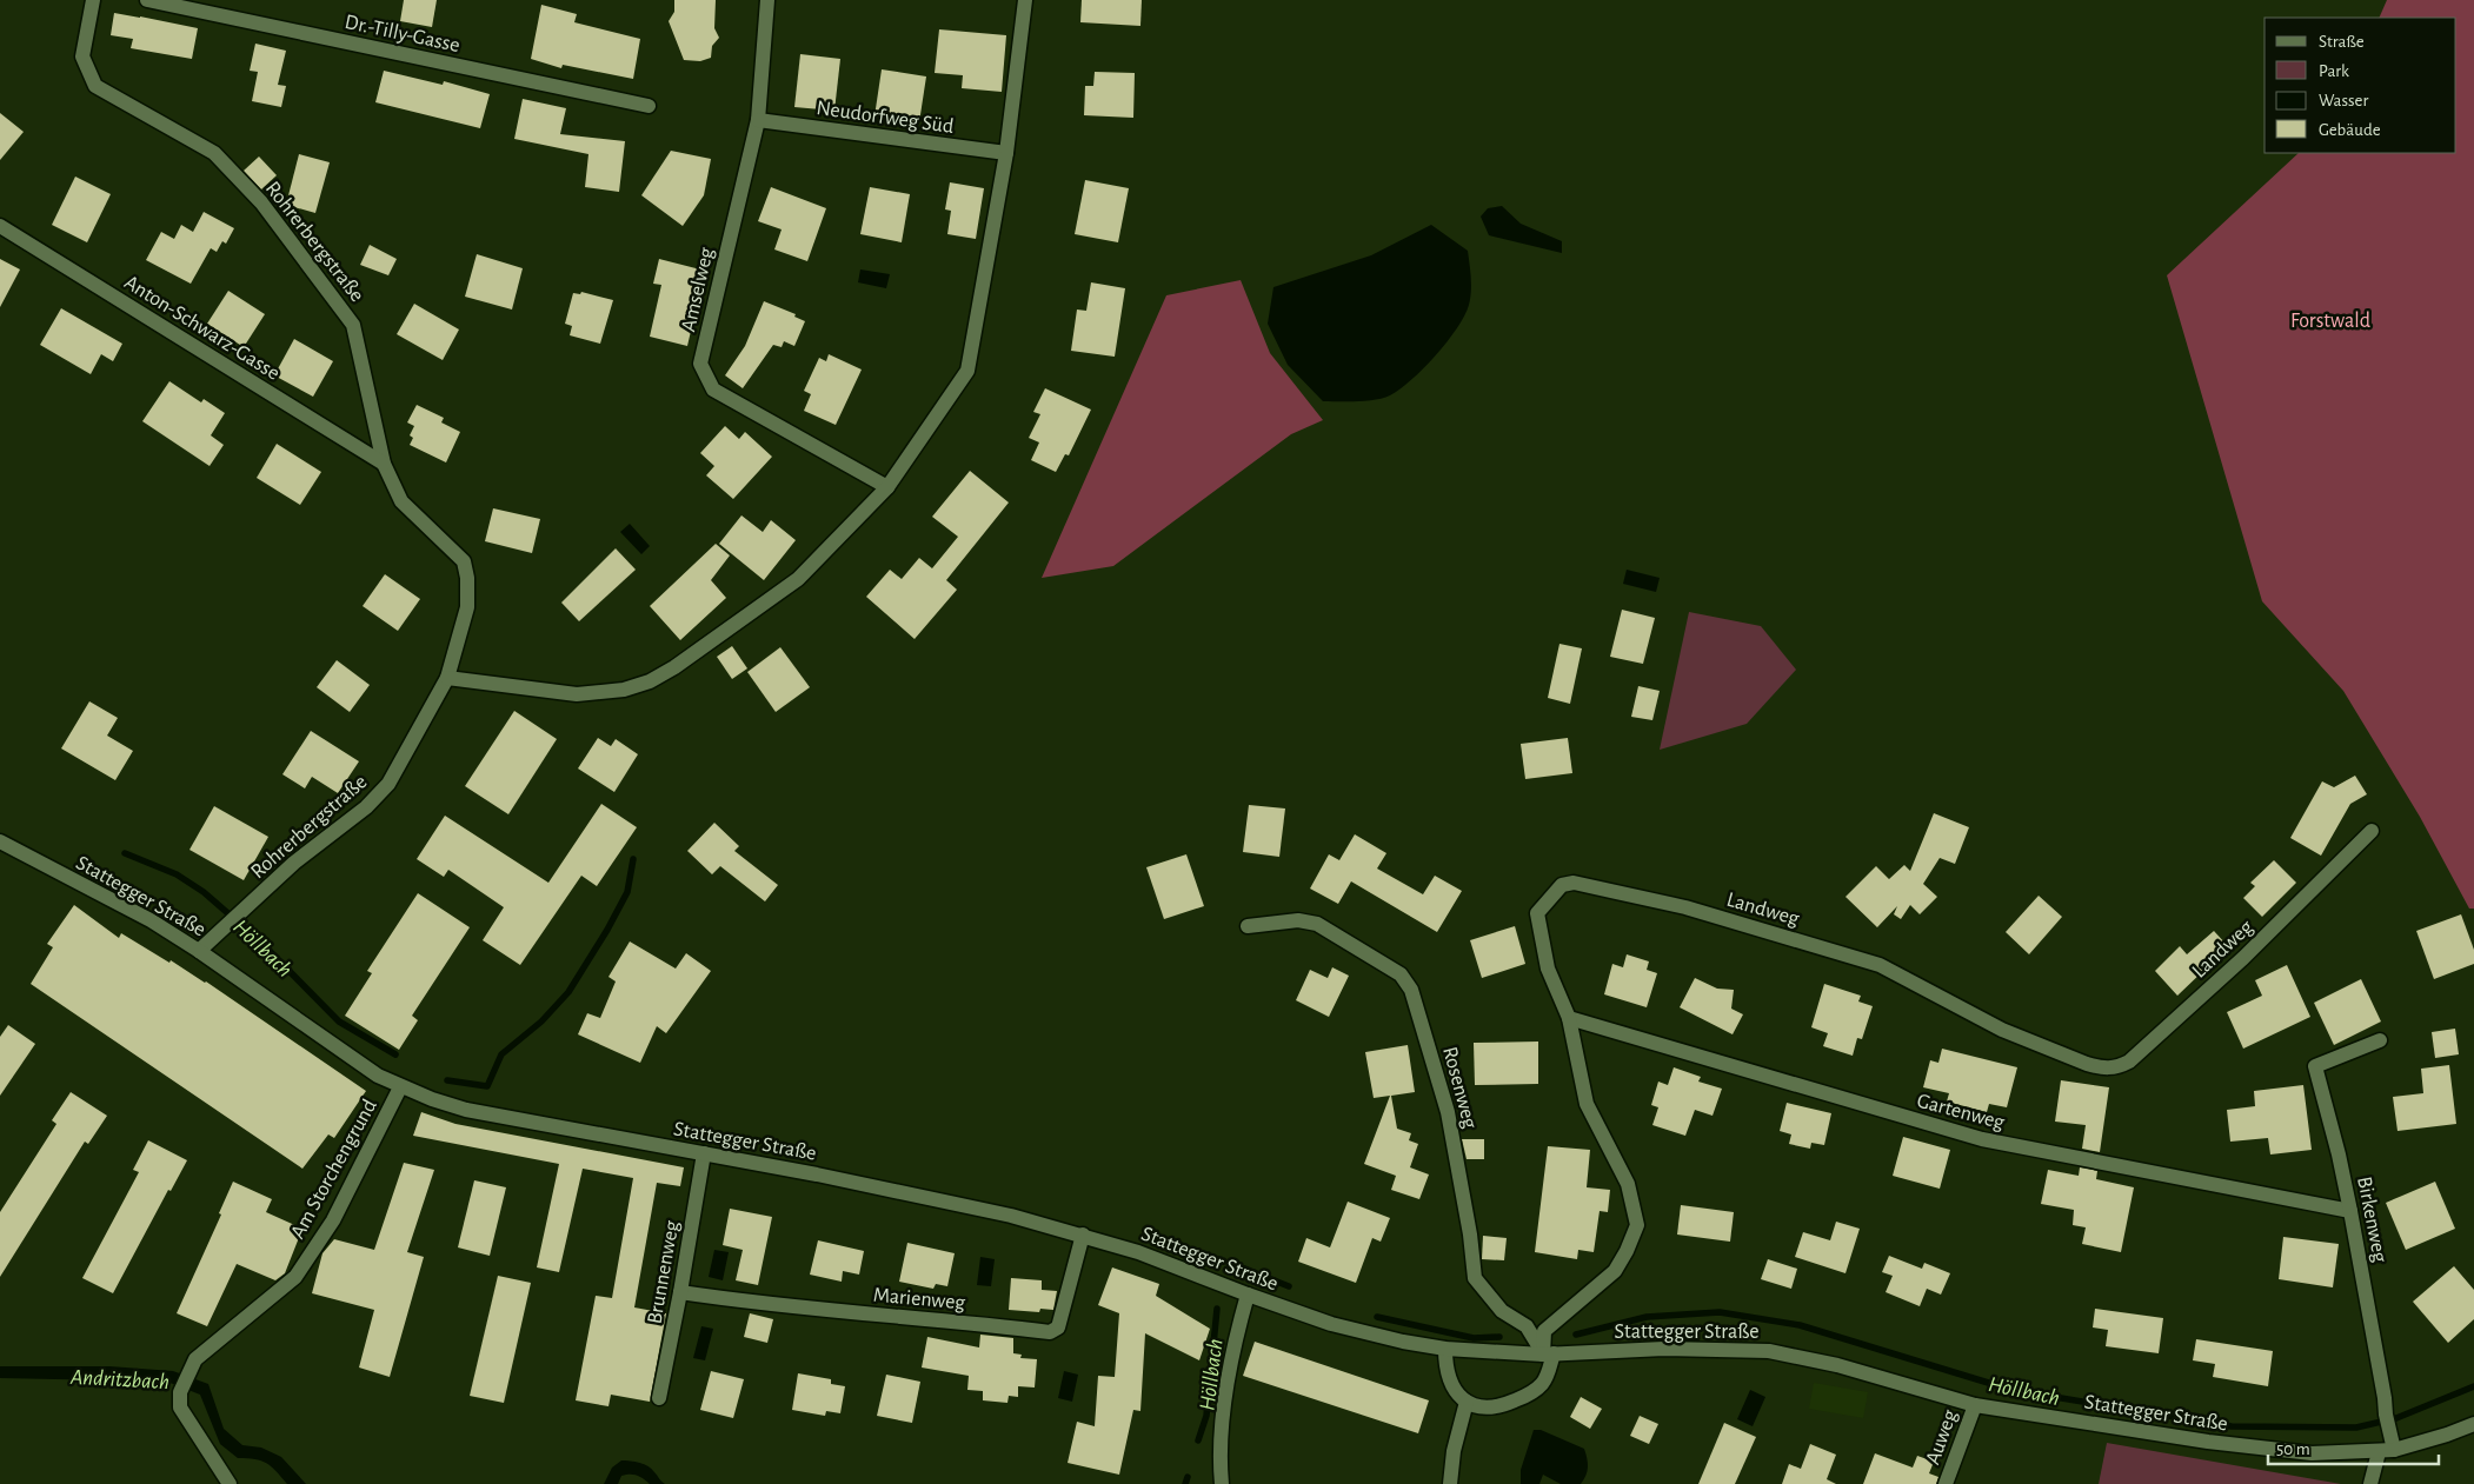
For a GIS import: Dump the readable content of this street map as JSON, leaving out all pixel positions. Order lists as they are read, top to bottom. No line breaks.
{"streets":{"street":["Dr.-Tilly-Gasse","Neudorfweg Süd","Rohrerbergstraße","Amselweg","Anton-Schwarz-Gasse","Stattegger Straße","Landweg","Rosenweg","Gartenweg","Am Storchengrund","Birkenweg","Brunnenweg","Marienweg","Auweg"]},"crossings":[["Neudorfweg Süd","Amselweg"],["Rohrerbergstraße","Anton-Schwarz-Gasse"],["Rohrerbergstraße","Stattegger Straße"],["Stattegger Straße","Landweg"],["Stattegger Straße","Rosenweg"],["Stattegger Straße","Am Storchengrund"],["Stattegger Straße","Birkenweg"],["Stattegger Straße","Brunnenweg"],["Stattegger Straße","Marienweg"],["Stattegger Straße","Auweg"],["Landweg","Rosenweg"],["Landweg","Gartenweg"],["Gartenweg","Birkenweg"],["Brunnenweg","Marienweg"]],"water":["Höllbach","Andritzbach"],"parks":["Forstwald"],"legend":["Straße","Park","Wasser","Gebäude"],"scale_bar":"50 m"}
